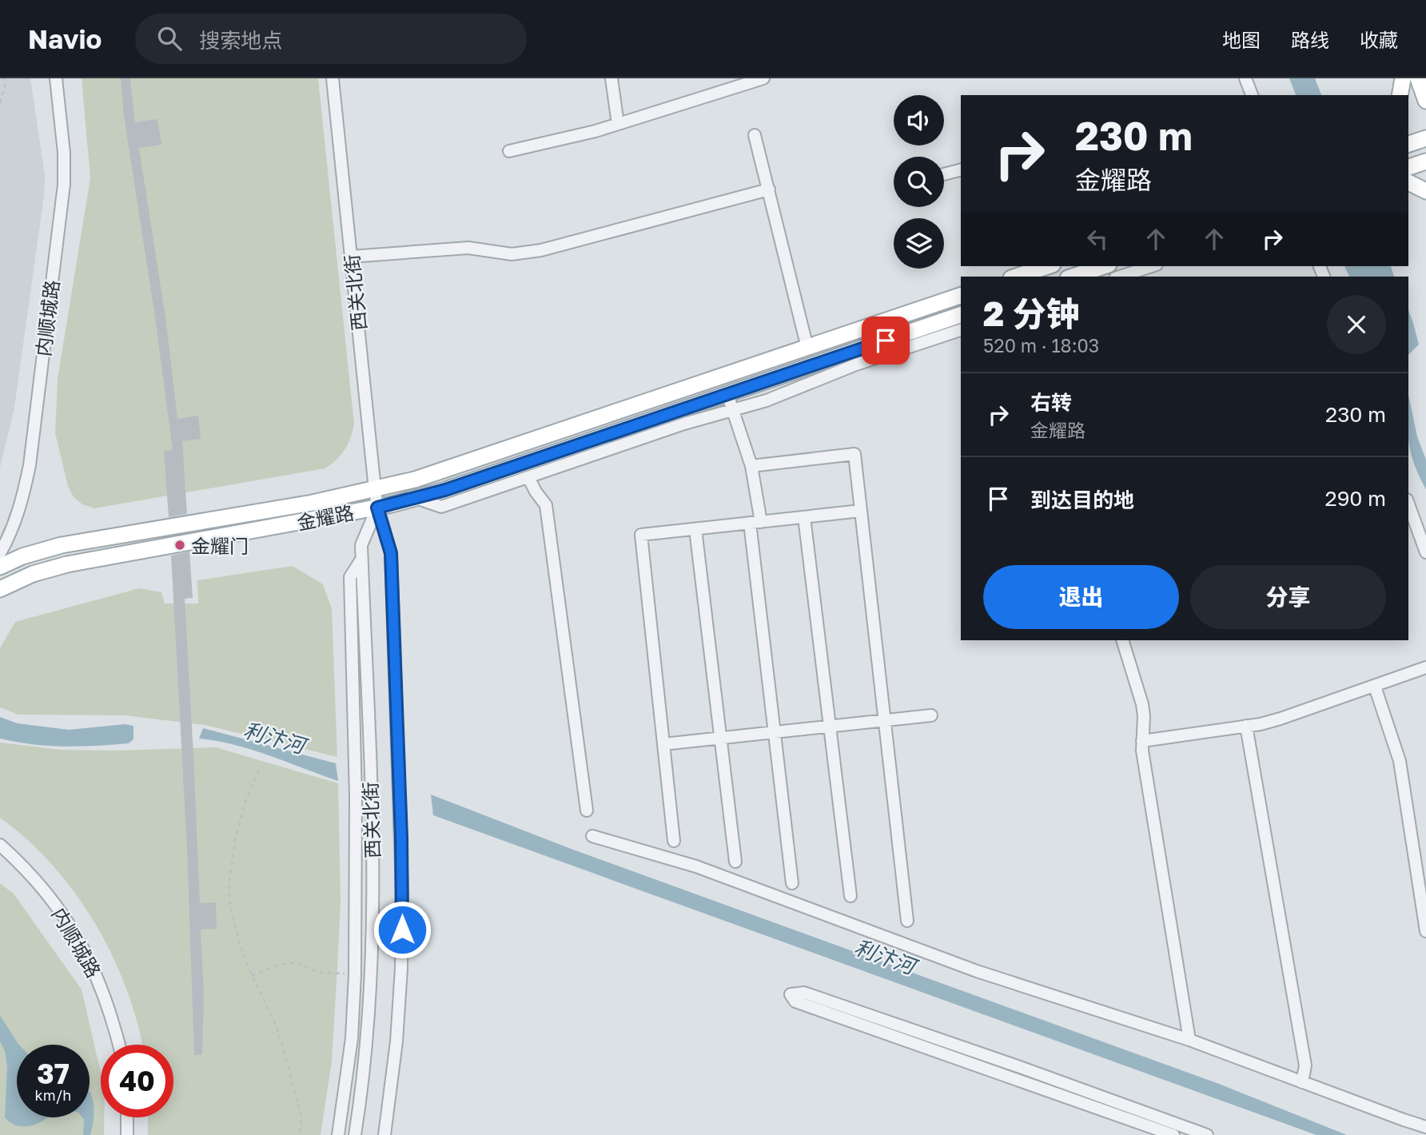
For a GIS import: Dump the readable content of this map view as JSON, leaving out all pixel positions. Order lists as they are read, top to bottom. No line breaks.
{"streets":{"main road":["金耀路"],"street":["西关北街","内顺城路"]},"crossings":[["西关北街","金耀路"]],"water":["利汴河"],"places":["金耀门"],"page":{"header":"Navio","search":"搜索地点","nav":["地图","路线","收藏"],"turn":["230 m","金耀路"],"heading":["2 分钟","520 m · 18:03"],"list":[{"name":"右转","note":"金耀路","value":"230 m"},{"name":"到达目的地","value":"290 m"}],"buttons":["退出","分享"],"speed":"37 km/h","limit":"40"}}
